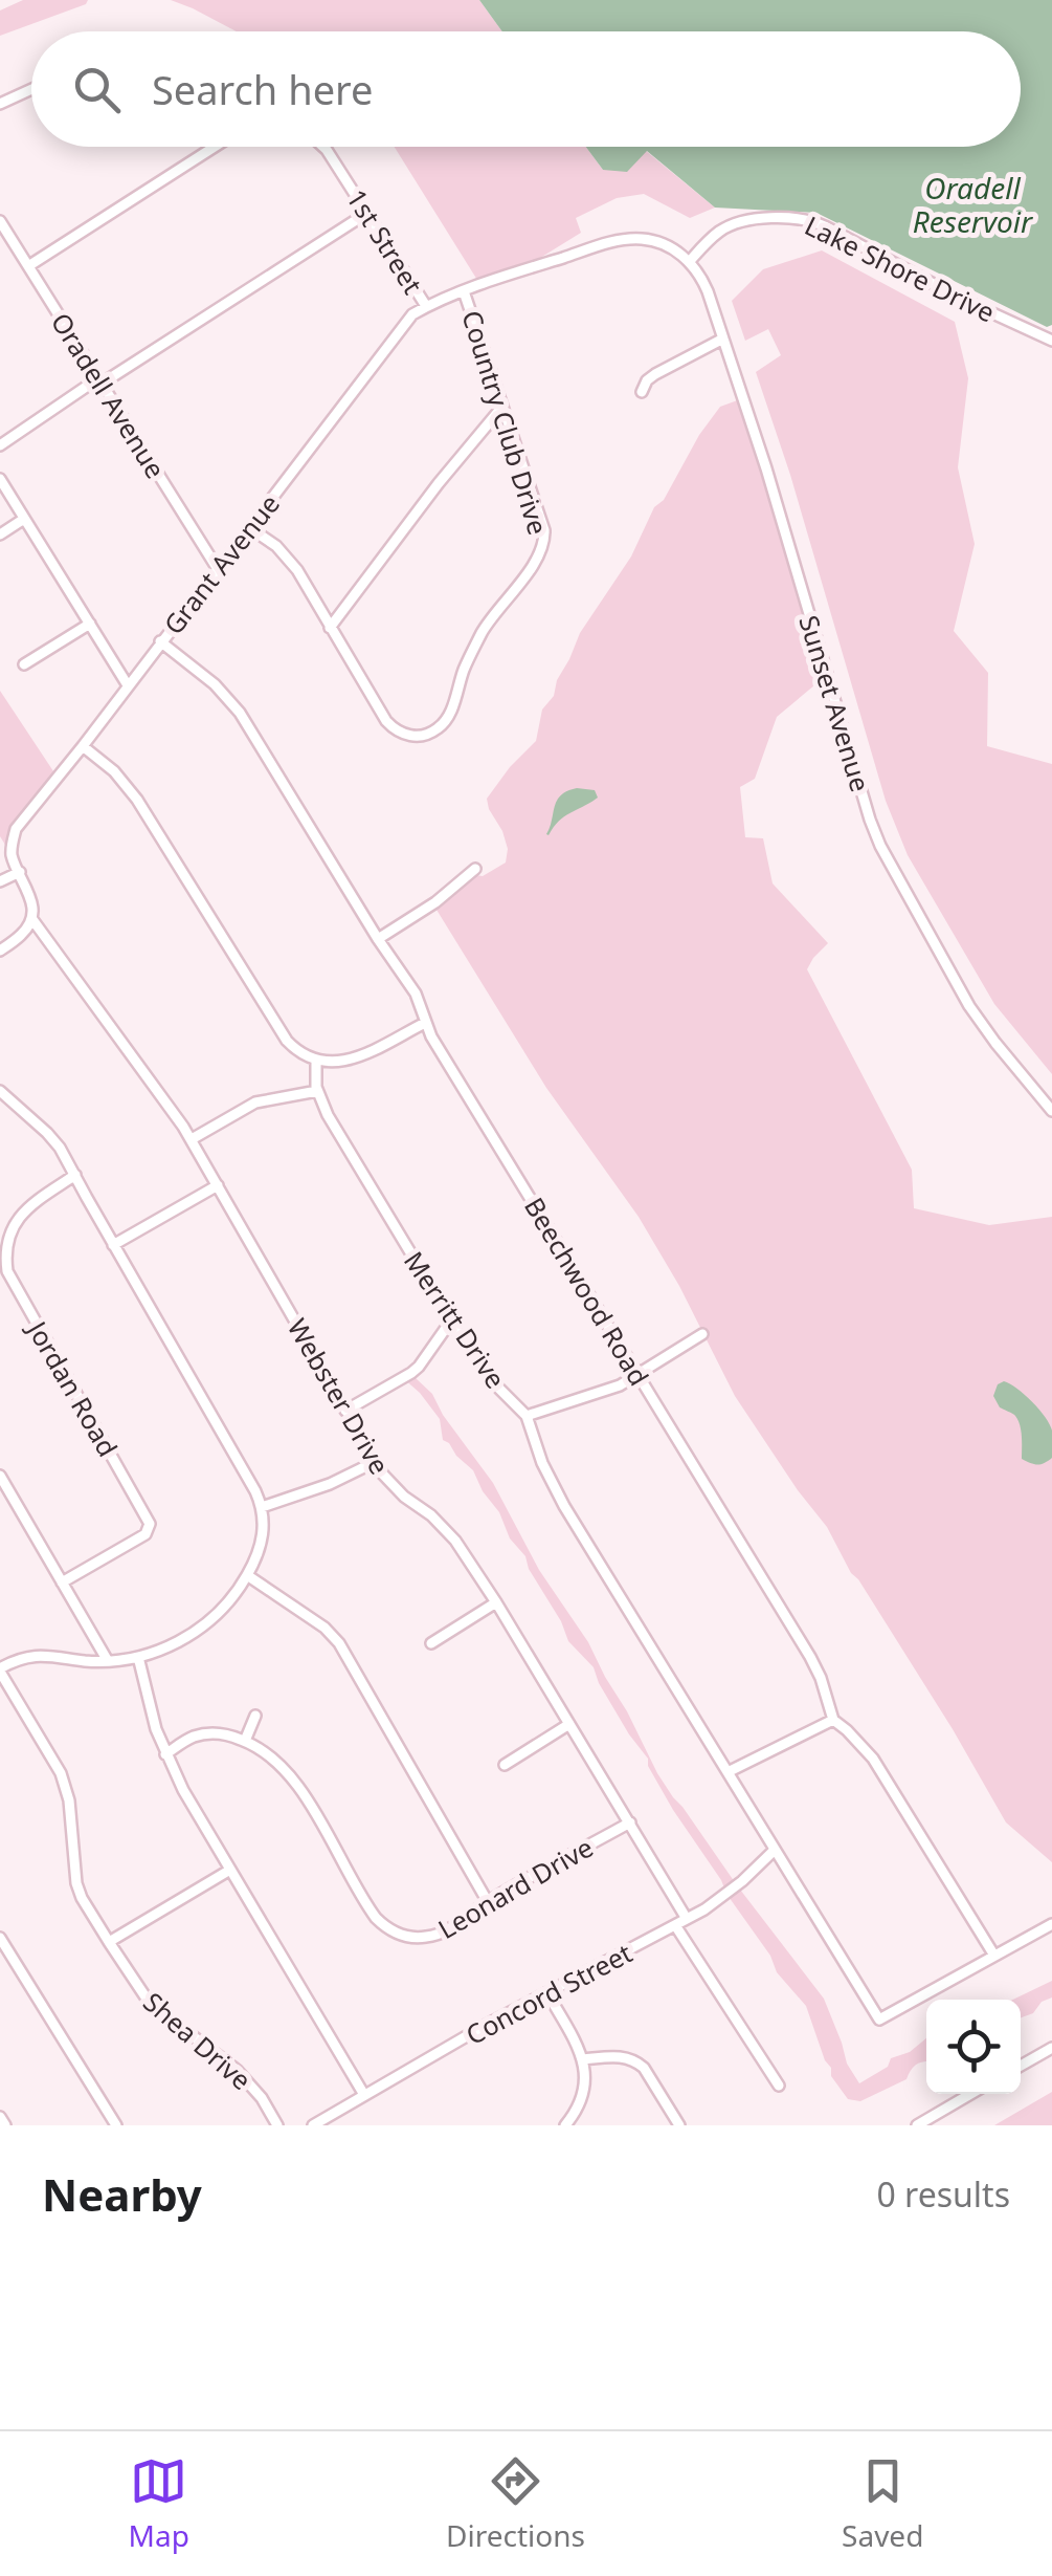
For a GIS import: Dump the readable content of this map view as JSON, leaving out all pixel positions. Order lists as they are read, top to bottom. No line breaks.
{"streets":{"street":["1st Street","Lake Shore Drive","Oradell Avenue","Country Club Drive","Grant Avenue","Sunset Avenue","Beechwood Road","Merritt Drive","Jordan Road","Webster Drive","Leonard Drive","Concord Street","Shea Drive"]},"crossings":[["1st Street","Grant Avenue"],["Lake Shore Drive","Grant Avenue"],["Lake Shore Drive","Sunset Avenue"],["Oradell Avenue","Grant Avenue"],["Country Club Drive","Grant Avenue"],["Grant Avenue","Sunset Avenue"],["Grant Avenue","Beechwood Road"],["Grant Avenue","Webster Drive"],["Beechwood Road","Merritt Drive"],["Merritt Drive","Concord Street"],["Webster Drive","Leonard Drive"],["Webster Drive","Concord Street"]],"water":["Oradell Reservoir"],"page":{"search":"Search here","heading":["Nearby","0 results"],"nav":["Map","Directions","Saved"]}}
